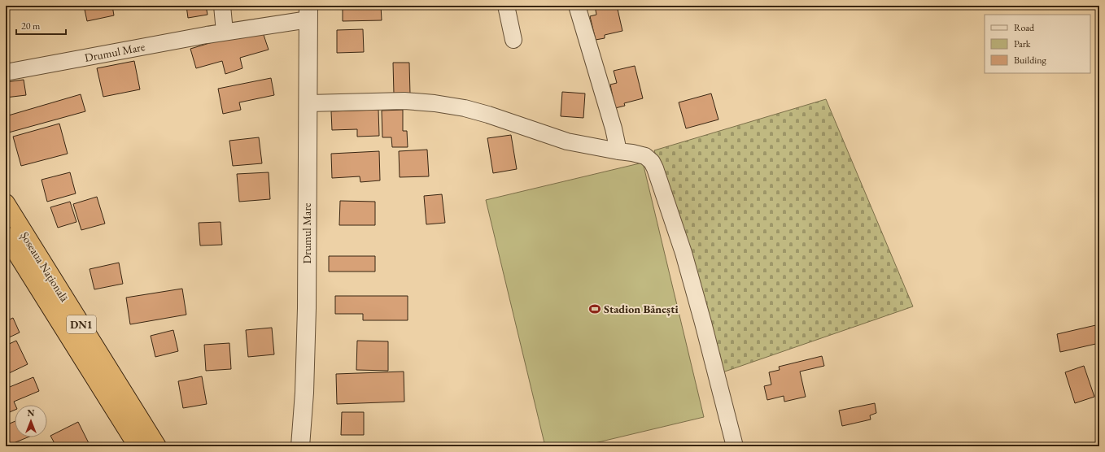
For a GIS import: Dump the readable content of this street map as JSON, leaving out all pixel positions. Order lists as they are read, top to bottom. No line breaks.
{"streets":{"highway":["Șoseaua Națională","DN1"],"street":["Drumul Mare"]},"places":{"sports":["Stadion Bănești"]},"legend":["Road","Park","Building"],"scale_bar":"20 m","north":"top"}
